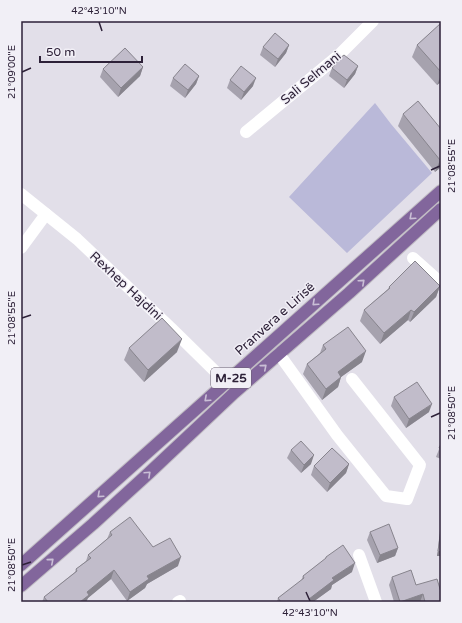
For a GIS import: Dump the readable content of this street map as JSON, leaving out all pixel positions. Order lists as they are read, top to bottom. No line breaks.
{"streets":{"main road":["Pranvera e Lirisë","M-25"],"street":["Sali Selmani","Rexhep Hajdini"]},"crossings":[["Rexhep Hajdini","Pranvera e Lirisë"]],"scale_bar":"50 m","coordinates":["42°43'10\"N","21°09'00\"E","21°08'55\"E","21°08'50\"E"]}
